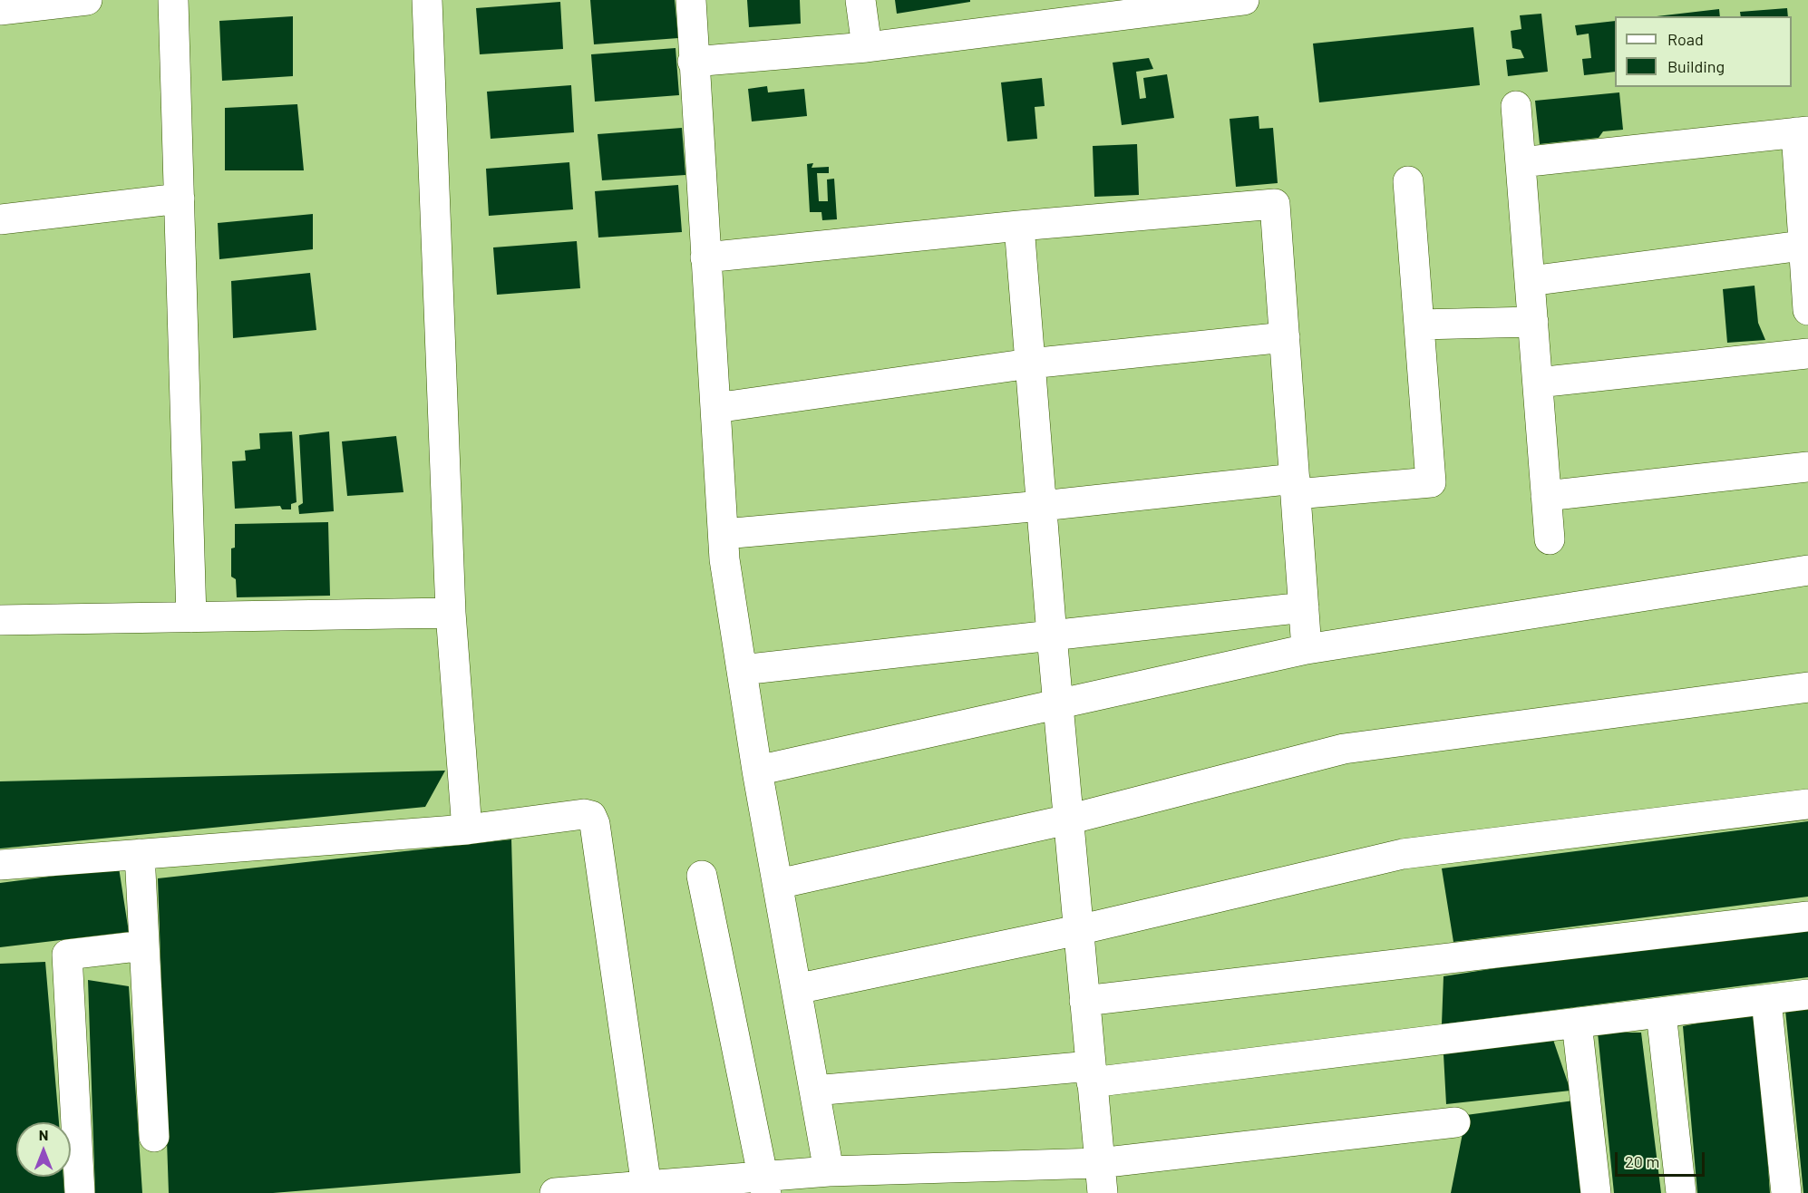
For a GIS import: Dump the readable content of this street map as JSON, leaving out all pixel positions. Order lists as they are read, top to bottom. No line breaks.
{"legend":["Road","Building"],"scale_bar":"20 m","north":"top"}
